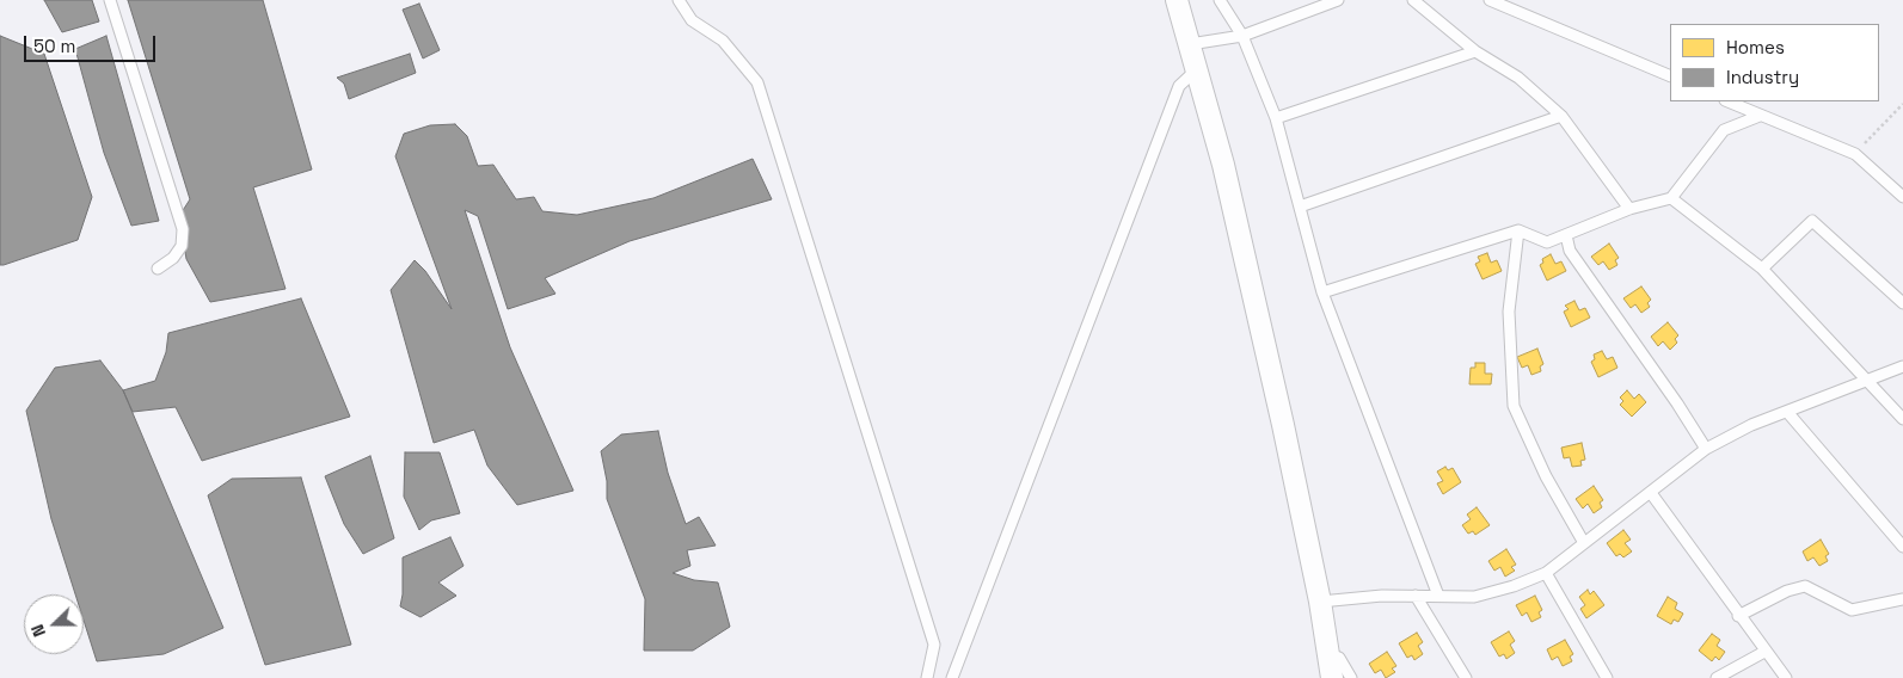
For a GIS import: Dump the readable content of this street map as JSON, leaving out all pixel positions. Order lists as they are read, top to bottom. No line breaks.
{"legend":["Homes","Industry"],"scale_bar":"50 m","north":"left"}
